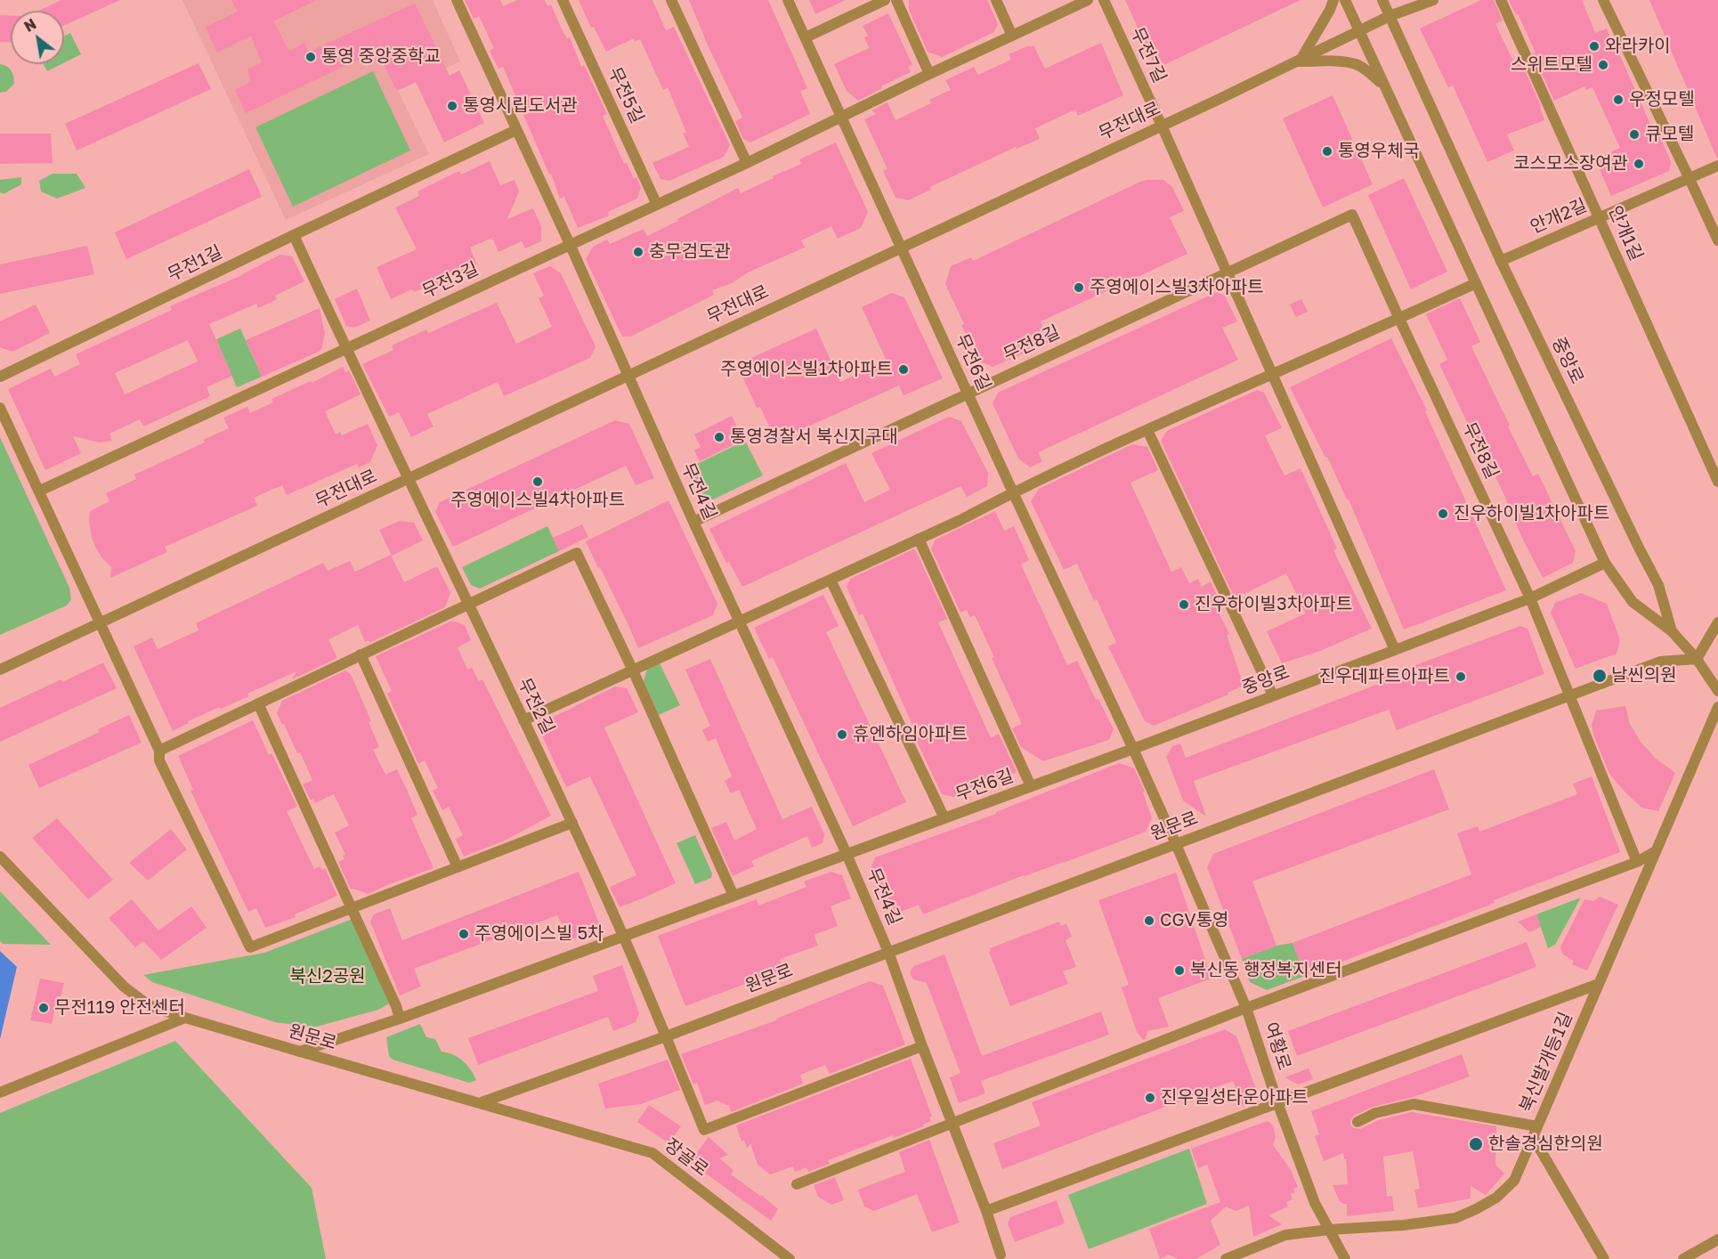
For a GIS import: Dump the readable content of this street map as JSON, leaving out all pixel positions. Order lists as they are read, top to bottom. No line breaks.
{"streets":{"street":["무전7길","무전5길","무전대로","안개2길","안개1길","무전1길","무전3길","무전8길","중앙로","무전6길","무전4길","무전2길","원문로","여황로","북신발개등1길","장골로"]},"crossings":[["무전7길","무전대로"],["무전대로","중앙로"],["무전대로","무전6길"],["무전대로","무전4길"],["무전대로","무전2길"],["안개2길","안개1길"],["안개2길","중앙로"],["무전8길","중앙로"],["무전8길","무전6길"],["무전8길","무전4길"],["중앙로","무전6길"],["무전6길","무전4길"],["무전6길","원문로"],["무전6길","여황로"],["무전4길","무전2길"],["무전4길","원문로"],["무전2길","원문로"],["원문로","여황로"],["원문로","장골로"],["여황로","북신발개등1길"]],"parks":["북신2공원"],"places":["와라카이","통영 중앙중학교","스위트모텔","우정모텔","통영시립도서관","큐모텔","통영우체국","코스모스장여관","충무검도관","주영에이스빌3차아파트","주영에이스빌1차아파트","통영경찰서 북신지구대","주영에이스빌4차아파트","진우하이빌1차아파트","진우하이빌3차아파트","날씬의원","진우데파트아파트","휴엔하임아파트","CGV통영","주영에이스빌 5차","북신동 행정복지센터","무전119 안전센터","진우일성타운아파트","한솔경심한의원"],"north":"top left"}
